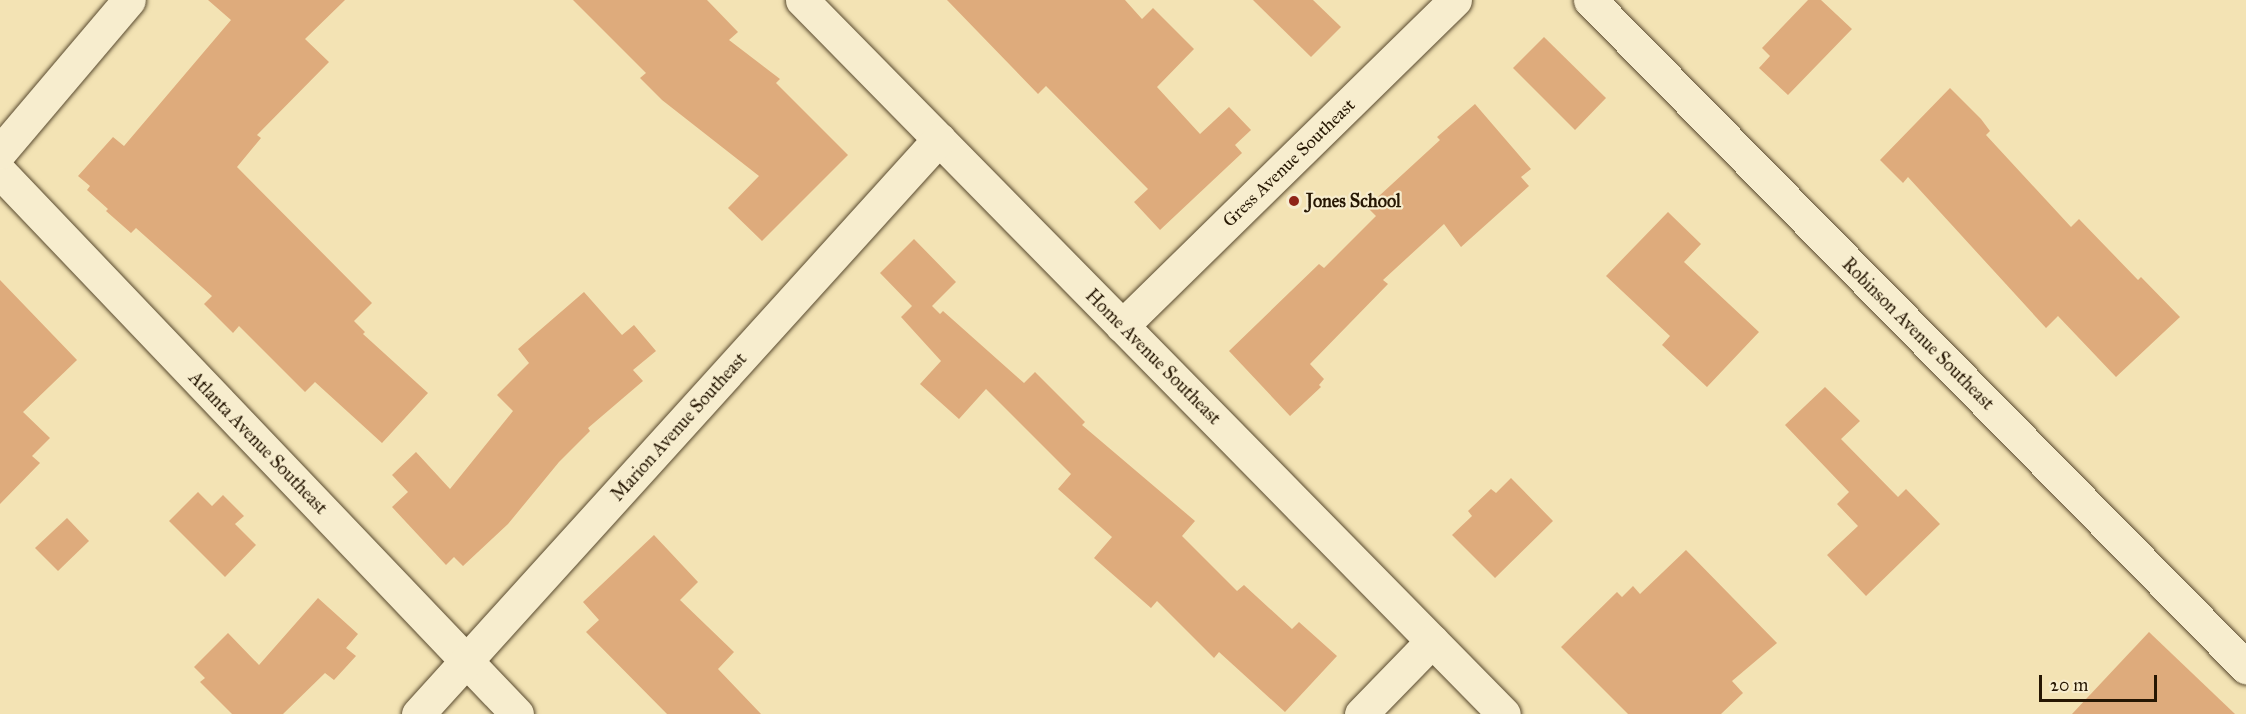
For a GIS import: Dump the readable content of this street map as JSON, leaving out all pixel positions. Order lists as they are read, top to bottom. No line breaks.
{"streets":{"street":["Gress Avenue Southeast","Robinson Avenue Southeast","Home Avenue Southeast","Marion Avenue Southeast","Atlanta Avenue Southeast"]},"crossings":[["Gress Avenue Southeast","Home Avenue Southeast"],["Home Avenue Southeast","Marion Avenue Southeast"],["Marion Avenue Southeast","Atlanta Avenue Southeast"]],"places":["Jones School"],"scale_bar":"20 m"}
